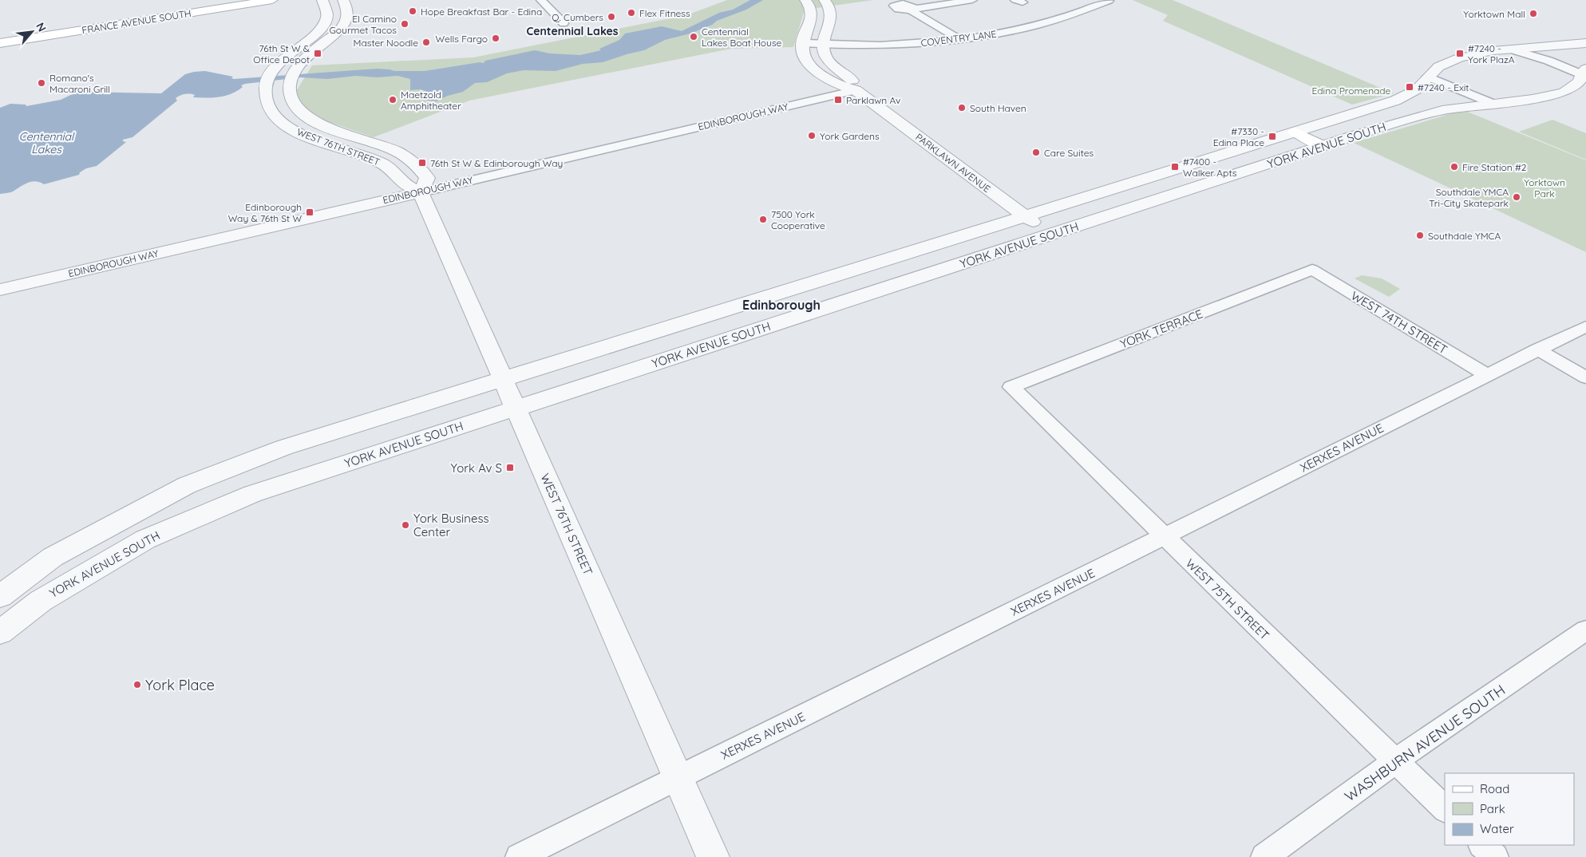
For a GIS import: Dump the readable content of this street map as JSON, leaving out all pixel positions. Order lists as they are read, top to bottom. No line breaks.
{"streets":{"main road":["FRANCE AVENUE SOUTH"],"street":["COVENTRY LANE","EDINBOROUGH WAY","YORK AVENUE SOUTH","WEST 76TH STREET","PARKLAWN AVENUE","WEST 74TH STREET","YORK TERRACE","XERXES AVENUE","WEST 75TH STREET","WASHBURN AVENUE SOUTH"]},"crossings":[["COVENTRY LANE","PARKLAWN AVENUE"],["EDINBOROUGH WAY","WEST 76TH STREET"],["EDINBOROUGH WAY","PARKLAWN AVENUE"],["YORK AVENUE SOUTH","WEST 76TH STREET"],["YORK AVENUE SOUTH","PARKLAWN AVENUE"],["WEST 76TH STREET","XERXES AVENUE"],["WEST 74TH STREET","YORK TERRACE"],["WEST 74TH STREET","XERXES AVENUE"],["YORK TERRACE","WEST 75TH STREET"],["XERXES AVENUE","WEST 75TH STREET"],["WEST 75TH STREET","WASHBURN AVENUE SOUTH"]],"districts":["Centennial Lakes","Edinborough"],"water":["Centennial Lakes"],"parks":["Edina Promenade","Yorktown Park"],"places":{"other":["Hope Breakfast Bar - Edina","Flex Fitness","Yorktown Mall","Q. Cumbers","El Camino Gourmet Tacos","Centennial Lakes Boat House","Wells Fargo","Master Noodle","Romano's Macaroni Grill","Maetzold Amphitheater","South Haven","York Gardens","Care Suites","Fire Station #2","Southdale YMCA Tri-City Skatepark","7500 York Cooperative","Southdale YMCA","York Business Center","York Place"],"transit":["76th St W & Office Depot","#7240 - York PlazA","#7240 - Exit","Parklawn Av","#7330 - Edina Place","76th St W & Edinborough Way","#7400 - Walker Apts","Edinborough Way & 76th St W","York Av S"]},"legend":["Road","Park","Water"],"north":"top right"}
